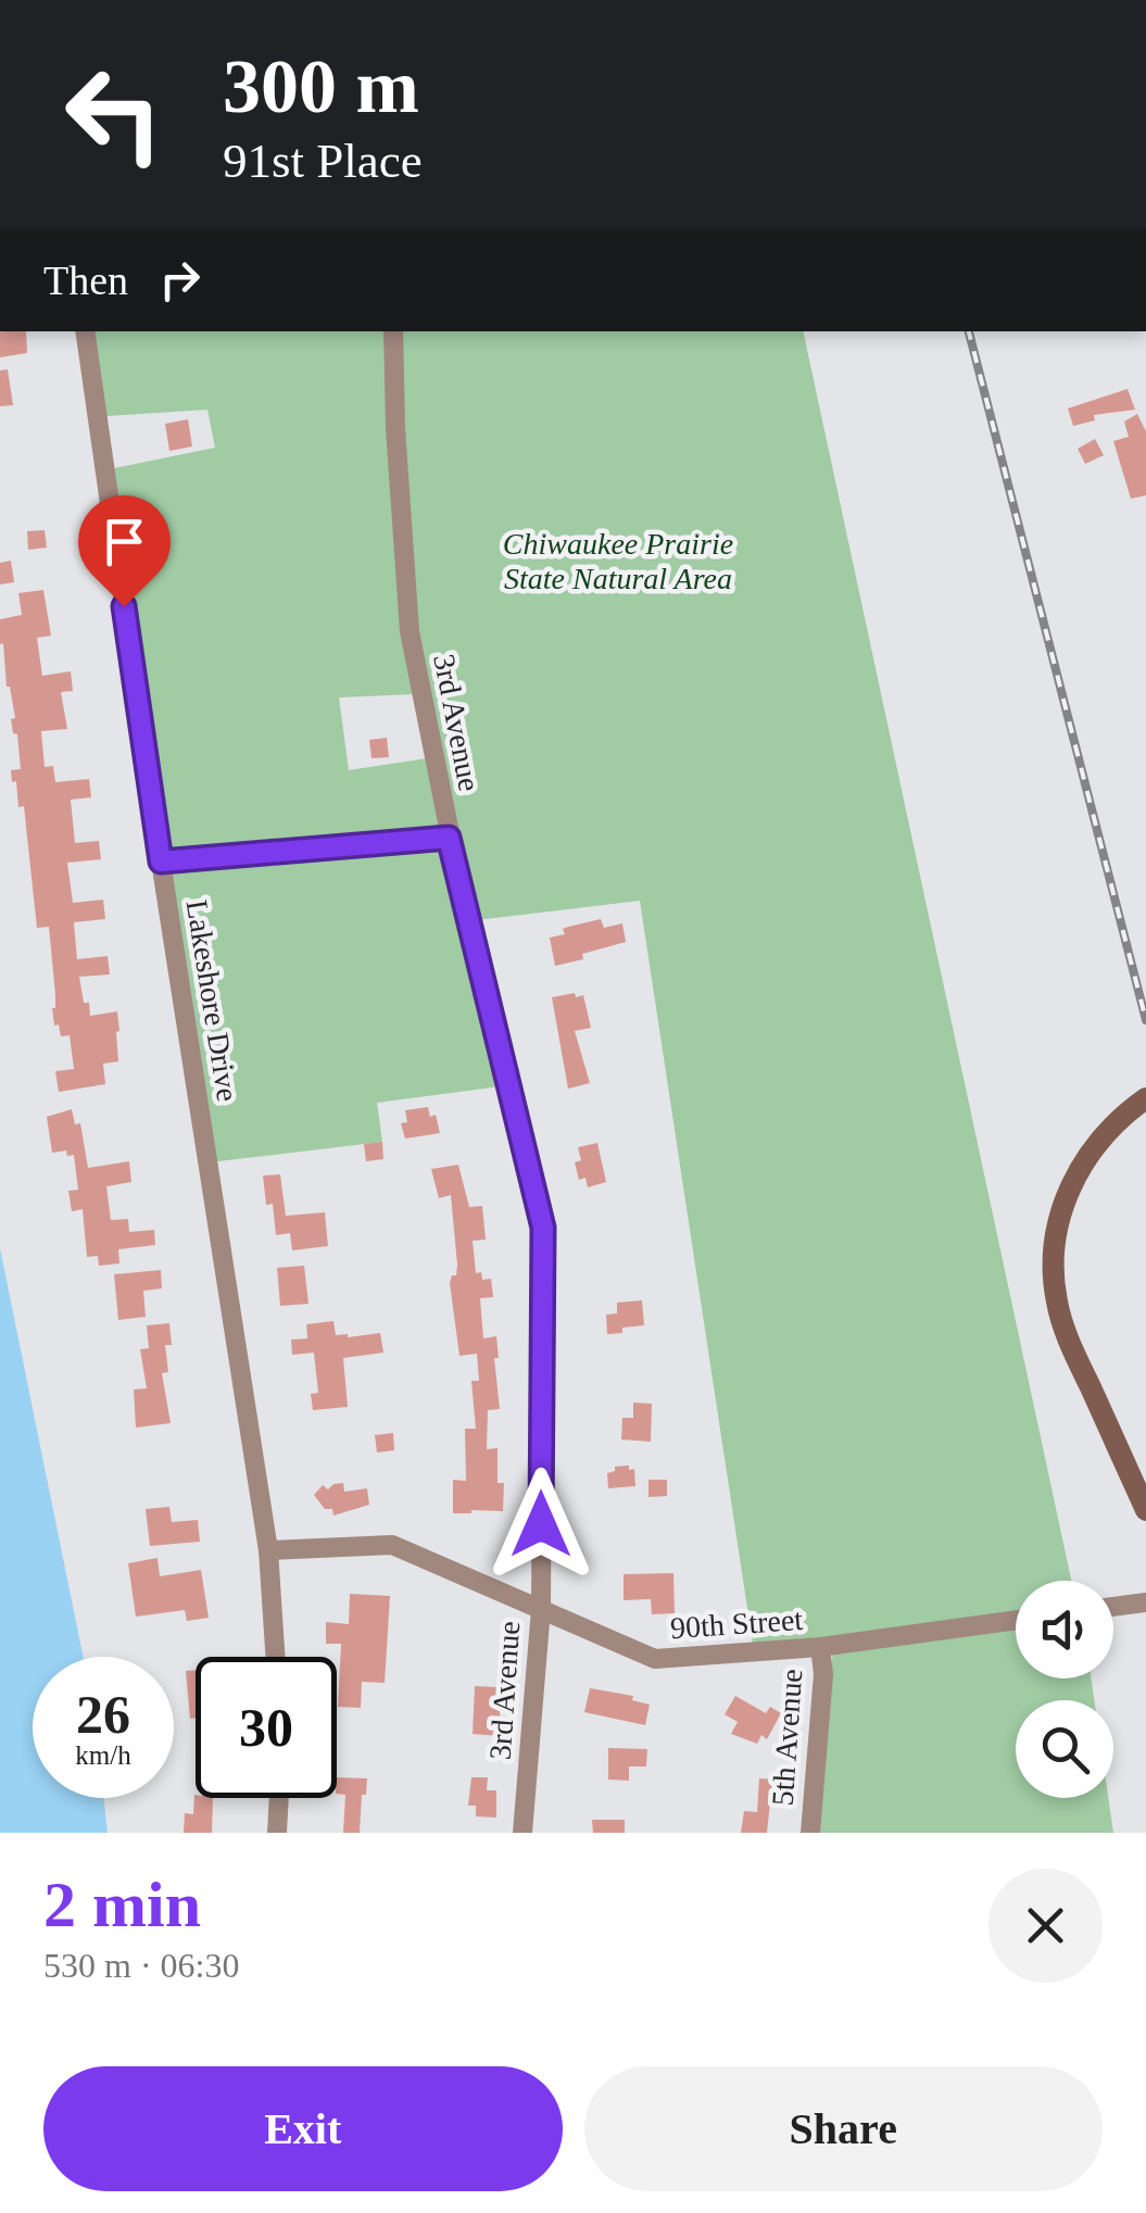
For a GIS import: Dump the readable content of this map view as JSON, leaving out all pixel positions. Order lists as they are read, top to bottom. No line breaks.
{"streets":{"street":["3rd Avenue","Lakeshore Drive","90th Street","5th Avenue"]},"crossings":[["3rd Avenue","90th Street"],["Lakeshore Drive","90th Street"],["90th Street","5th Avenue"]],"parks":["Chiwaukee Prairie State Natural Area"],"page":{"turn":["300 m","91st Place"],"then":"Then","speed":"26 km/h","limit":"30","heading":["2 min","530 m · 06:30"],"buttons":["Exit","Share"]}}
